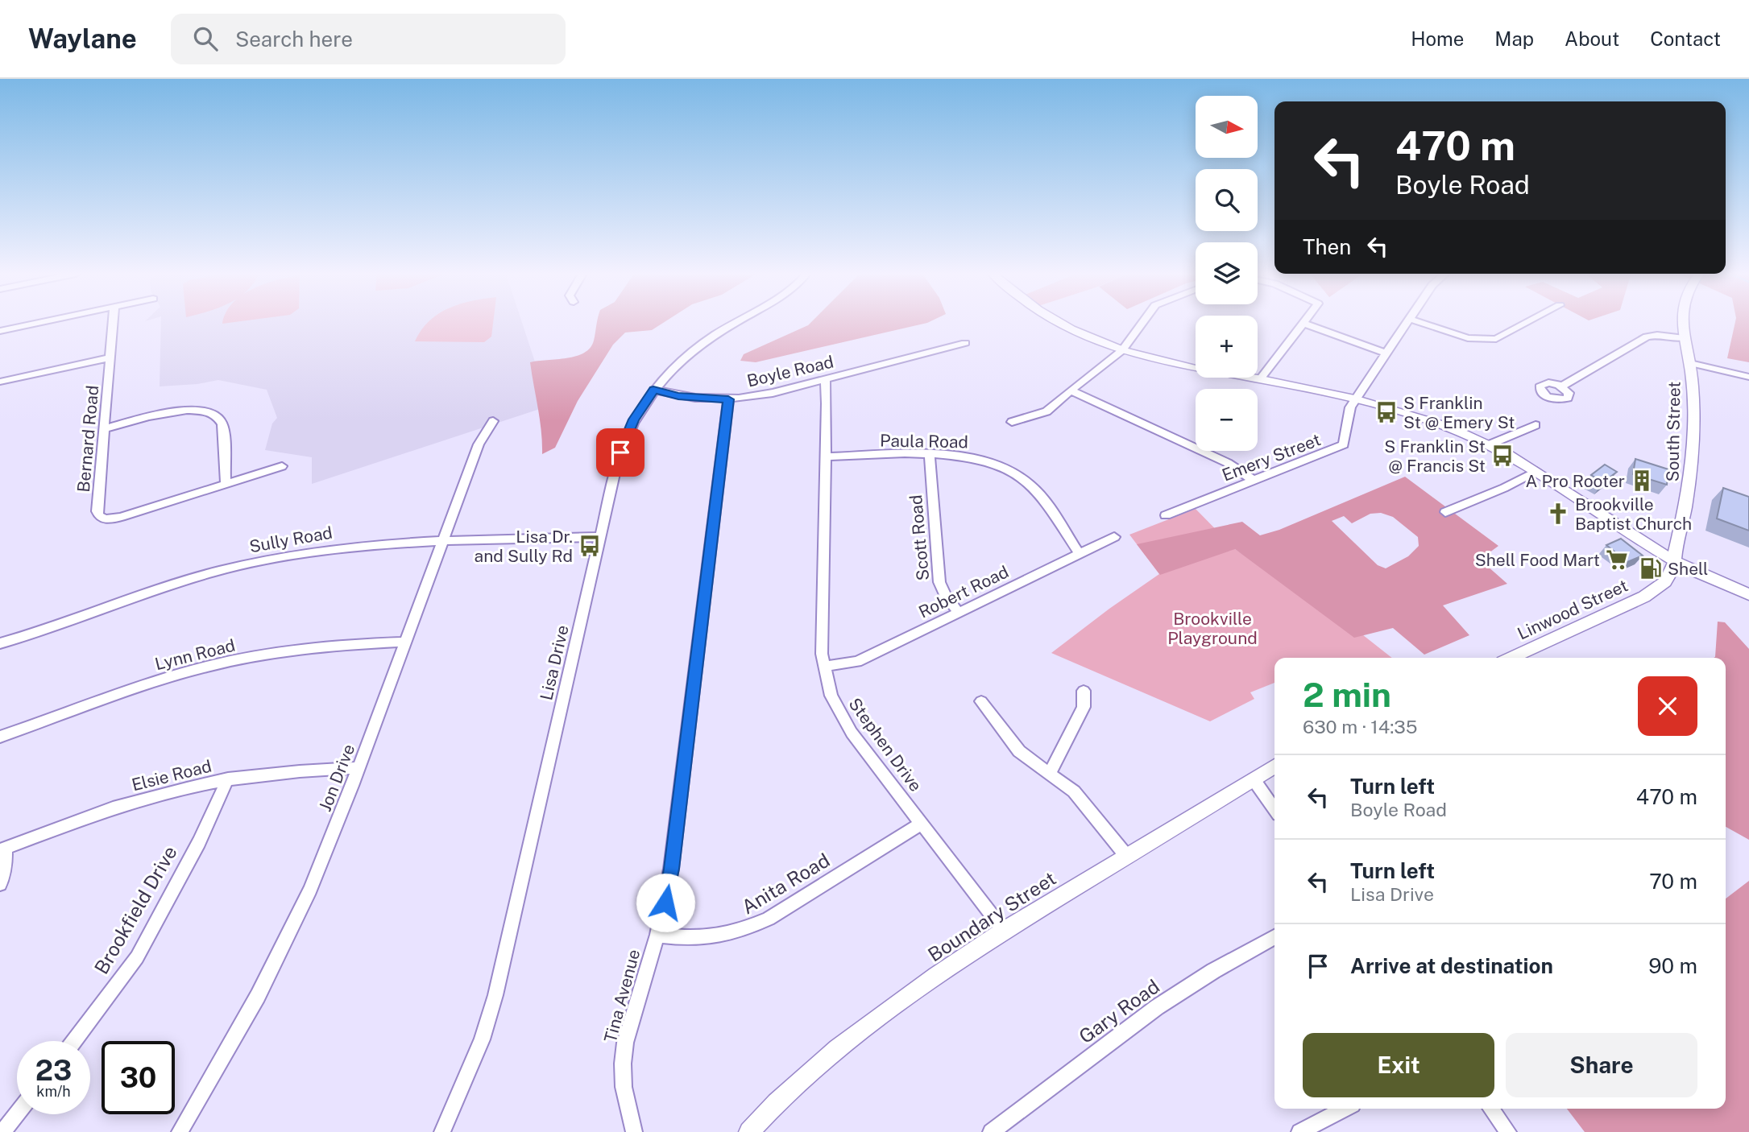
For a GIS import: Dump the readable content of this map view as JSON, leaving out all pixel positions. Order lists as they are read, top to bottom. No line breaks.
{"streets":{"main road":["South Street","Linwood Street","Boundary Street"],"street":["Boyle Road","Bernard Road","Paula Road","Emery Street","Scott Road","Sully Road","Robert Road","Lynn Road","Lisa Drive","Stephen Drive","Elsie Road","Jon Drive","Anita Road","Brookfield Drive","Tina Avenue","Gary Road"]},"crossings":[["Boyle Road","Lisa Drive"],["Boyle Road","Stephen Drive"],["Boyle Road","Tina Avenue"],["South Street","Linwood Street"],["Paula Road","Scott Road"],["Paula Road","Robert Road"],["Paula Road","Stephen Drive"],["Scott Road","Robert Road"],["Sully Road","Lisa Drive"],["Sully Road","Jon Drive"],["Robert Road","Stephen Drive"],["Lynn Road","Jon Drive"],["Stephen Drive","Anita Road"],["Stephen Drive","Boundary Street"],["Elsie Road","Jon Drive"],["Elsie Road","Brookfield Drive"],["Anita Road","Tina Avenue"]],"parks":["Brookville Playground"],"places":{"bus stop":["S Franklin St @ Emery St","S Franklin St @ Francis St","Lisa Dr. and Sully Rd"],"building":["A Pro Rooter"],"church":["Brookville Baptist Church"],"supermarket":["Shell Food Mart"],"fuel station":["Shell"]},"north":"right","page":{"header":"Waylane","search":"Search here","nav":["Home","Map","About","Contact"],"map_buttons":["+","−"],"turn":["470 m","Boyle Road"],"then":"Then","heading":["2 min","630 m · 14:35"],"list":[{"name":"Turn left","note":"Boyle Road","value":"470 m"},{"name":"Turn left","note":"Lisa Drive","value":"70 m"},{"name":"Arrive at destination","value":"90 m"}],"buttons":["Exit","Share"],"speed":"23 km/h","limit":"30"}}
